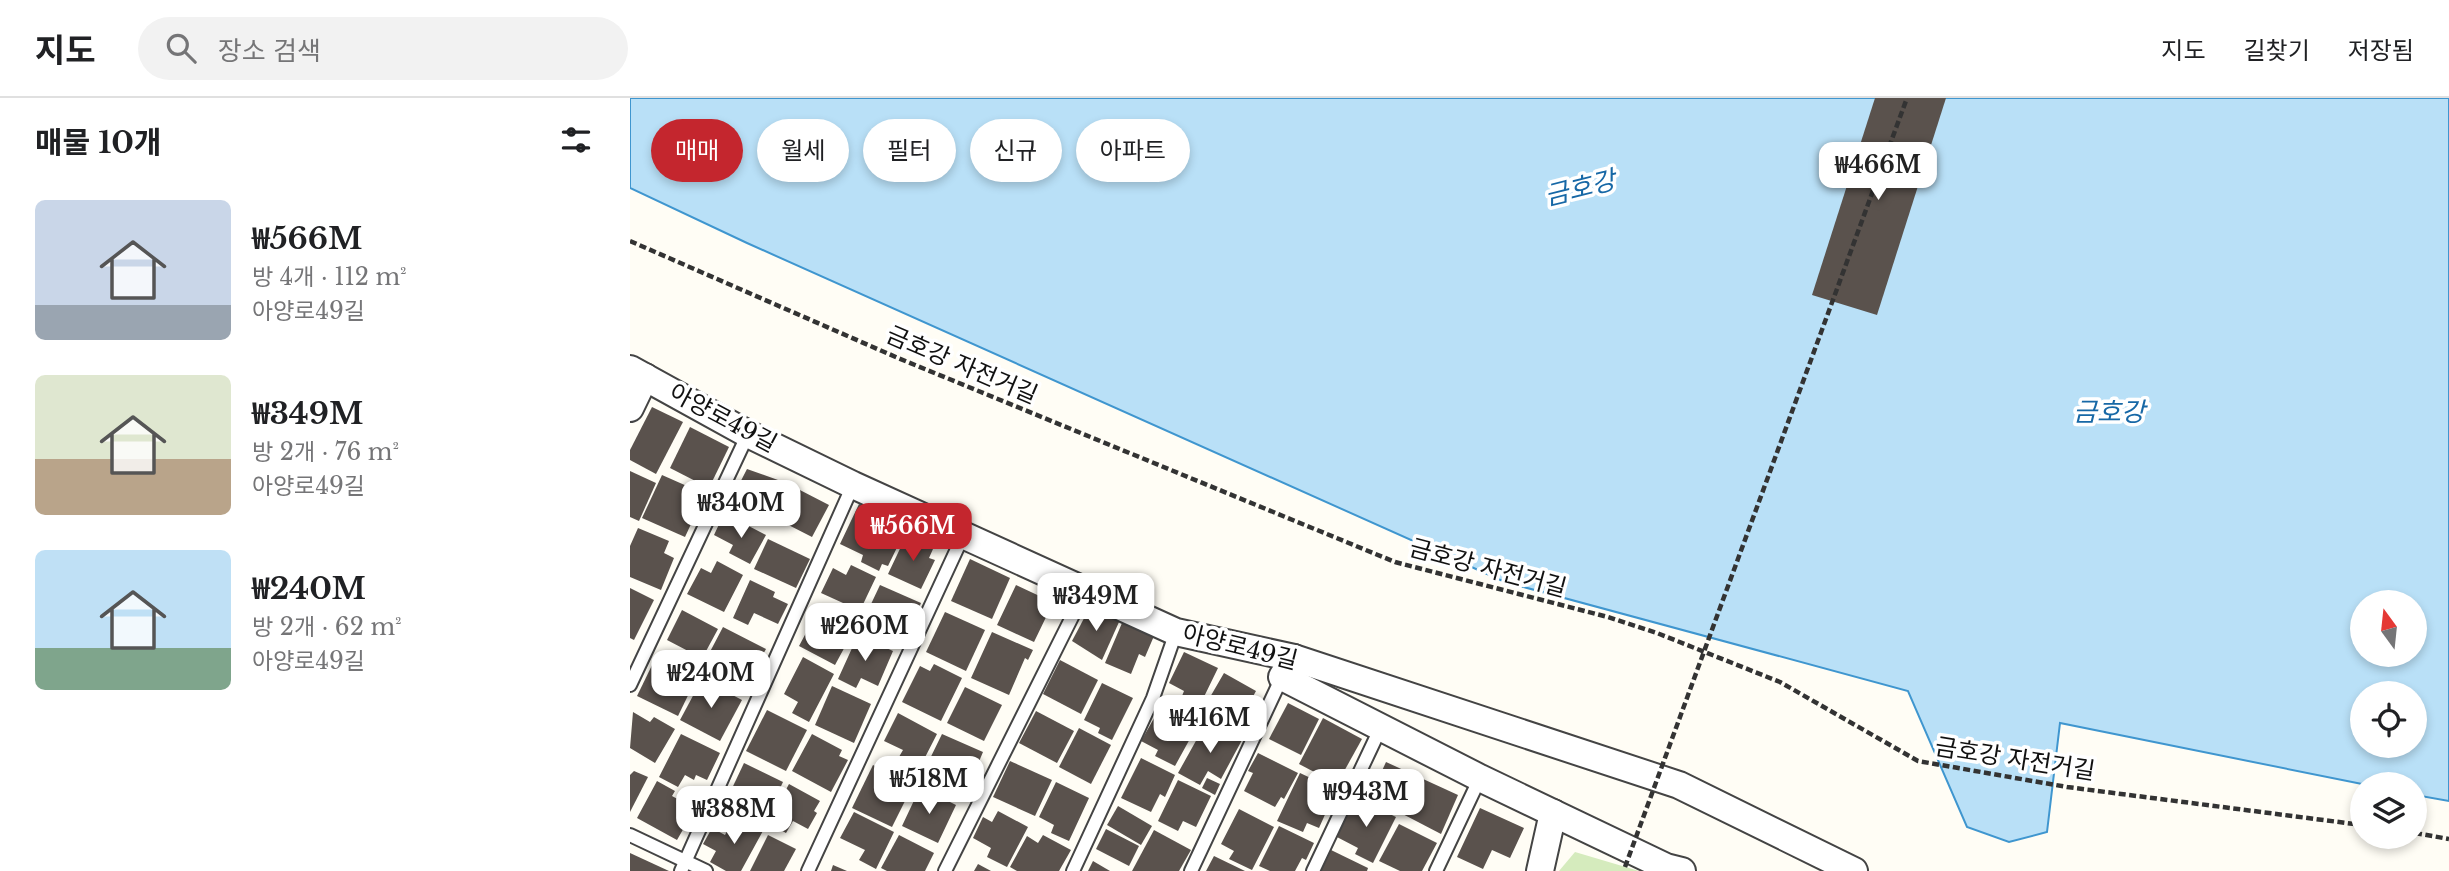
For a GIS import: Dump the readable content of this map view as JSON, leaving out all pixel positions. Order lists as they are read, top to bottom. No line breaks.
{"streets":{"street":["아양로49길"],"path":["금호강 자전거길"]},"water":["금호강"],"north":"top","page":{"header":"지도","search":"장소 검색","nav":["지도","길찾기","저장됨"],"heading":"매물 10개","chip":["매매","월세","필터","신규","아파트"],"price":["₩466M","₩340M","₩566M","₩349M","₩260M","₩240M","₩416M","₩518M","₩943M","₩388M"],"list":[{"name":"₩566M","note":"방 4개 · 112 m² · 아양로49길"},{"name":"₩349M","note":"방 2개 · 76 m² · 아양로49길"},{"name":"₩240M","note":"방 2개 · 62 m² · 아양로49길"}]}}
